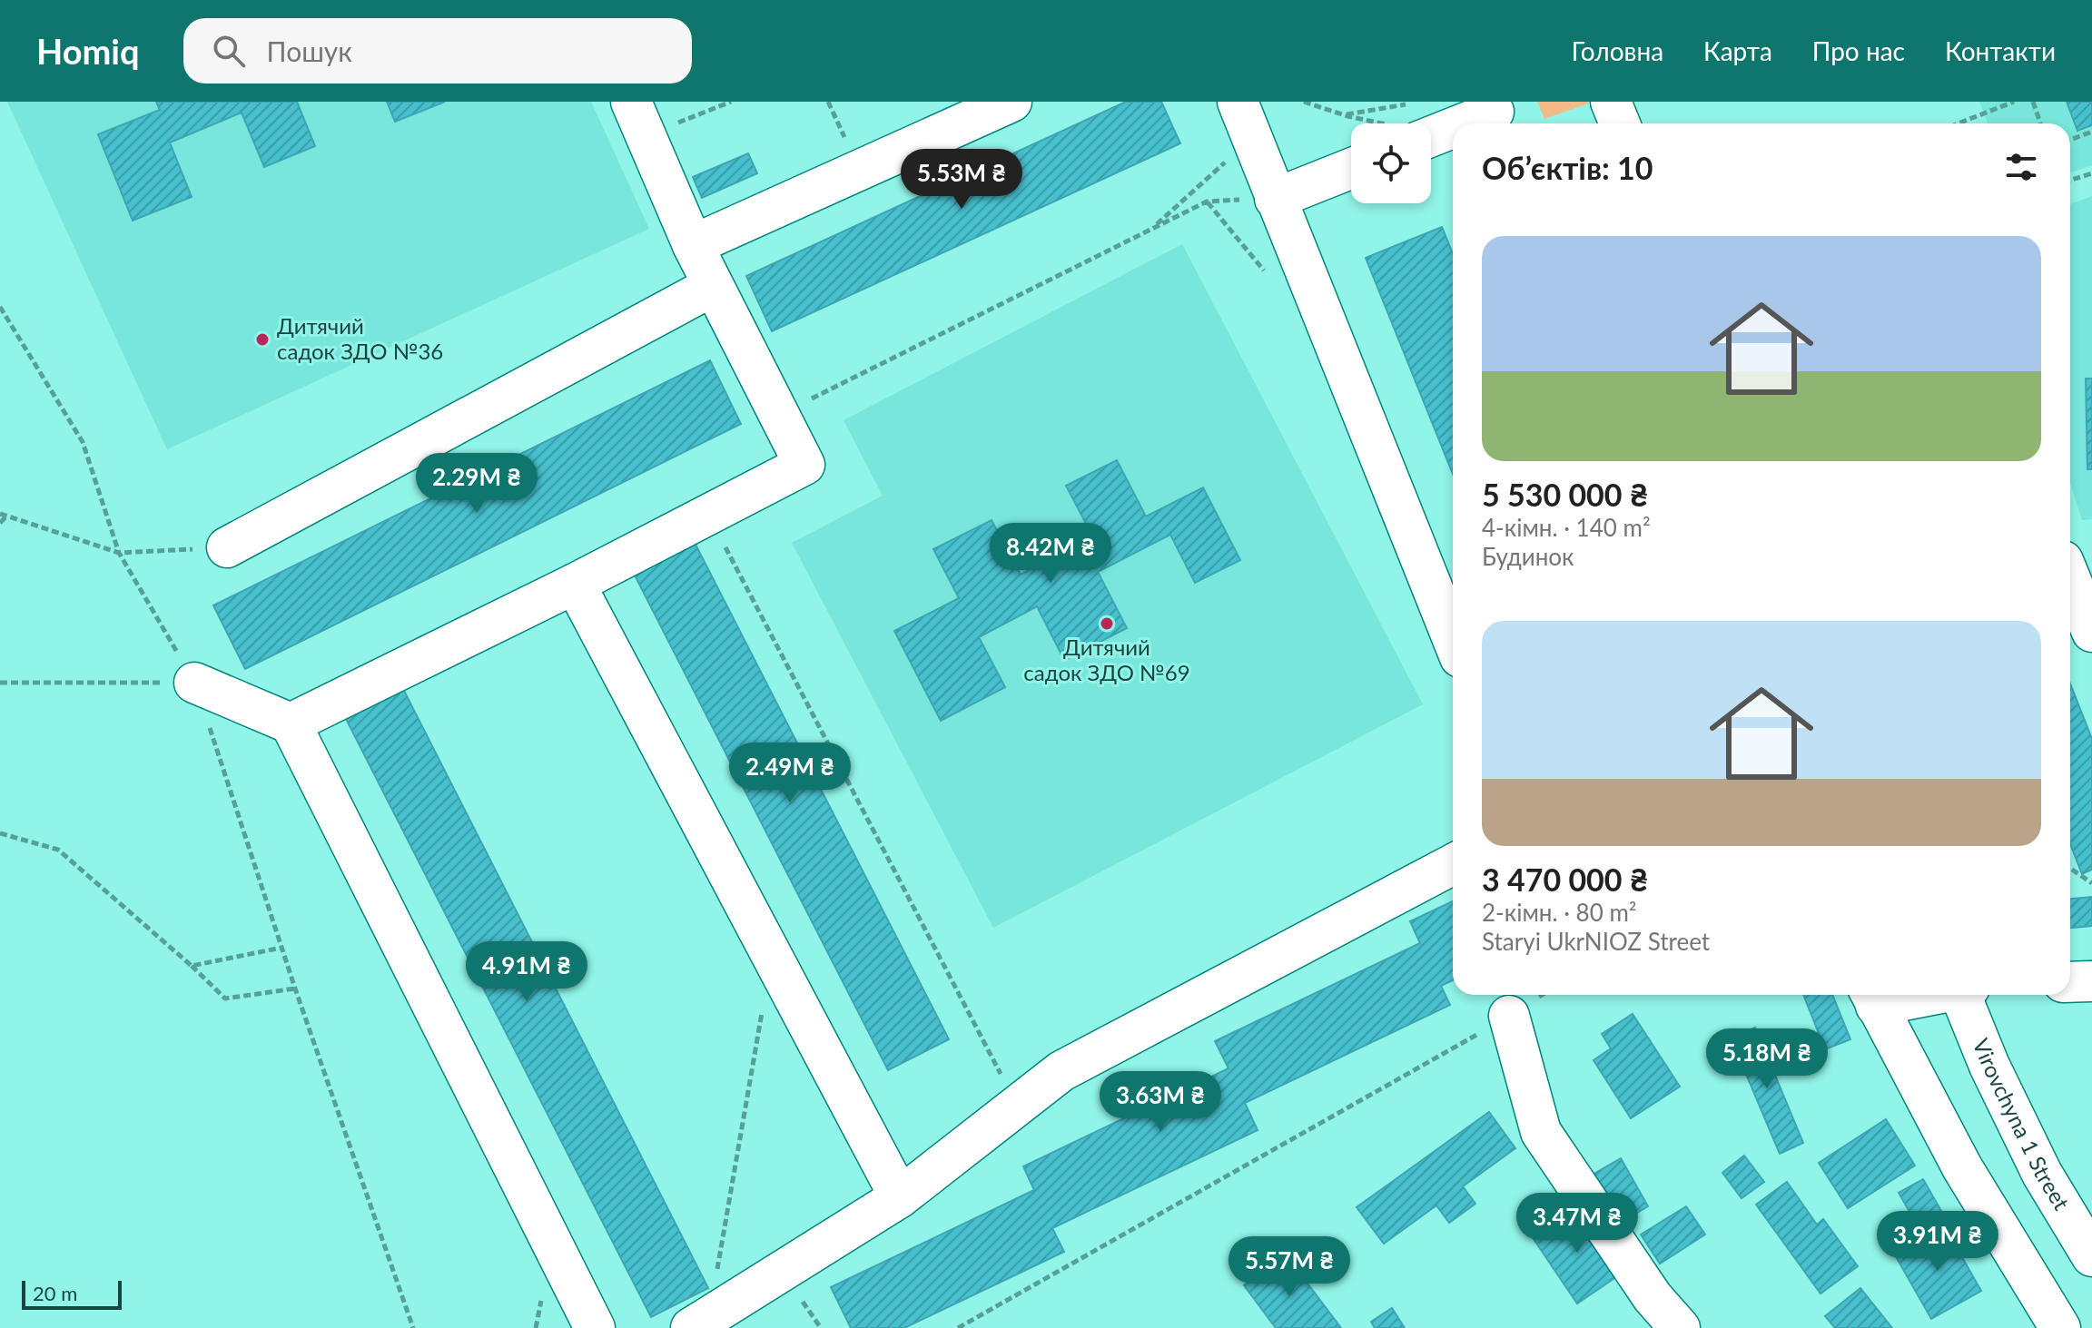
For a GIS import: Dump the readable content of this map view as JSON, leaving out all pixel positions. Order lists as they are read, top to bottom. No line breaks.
{"streets":{"street":["Virovchyna 1 Street"]},"places":["Дитячий садок ЗДО №36","Дитячий садок ЗДО №69"],"scale_bar":"20 m","page":{"header":"Homiq","search":"Пошук","nav":["Головна","Карта","Про нас","Контакти"],"heading":"Об’єктів: 10","price":["5.53M ₴","2.29M ₴","8.42M ₴","2.49M ₴","4.91M ₴","5.18M ₴","3.63M ₴","3.47M ₴","3.91M ₴","5.57M ₴"],"list":[{"name":"5 530 000 ₴","note":"4-кімн. · 140 m² · Будинок"},{"name":"3 470 000 ₴","note":"2-кімн. · 80 m² · Staryi UkrNIOZ Street"}],"scale":"20 m"}}
